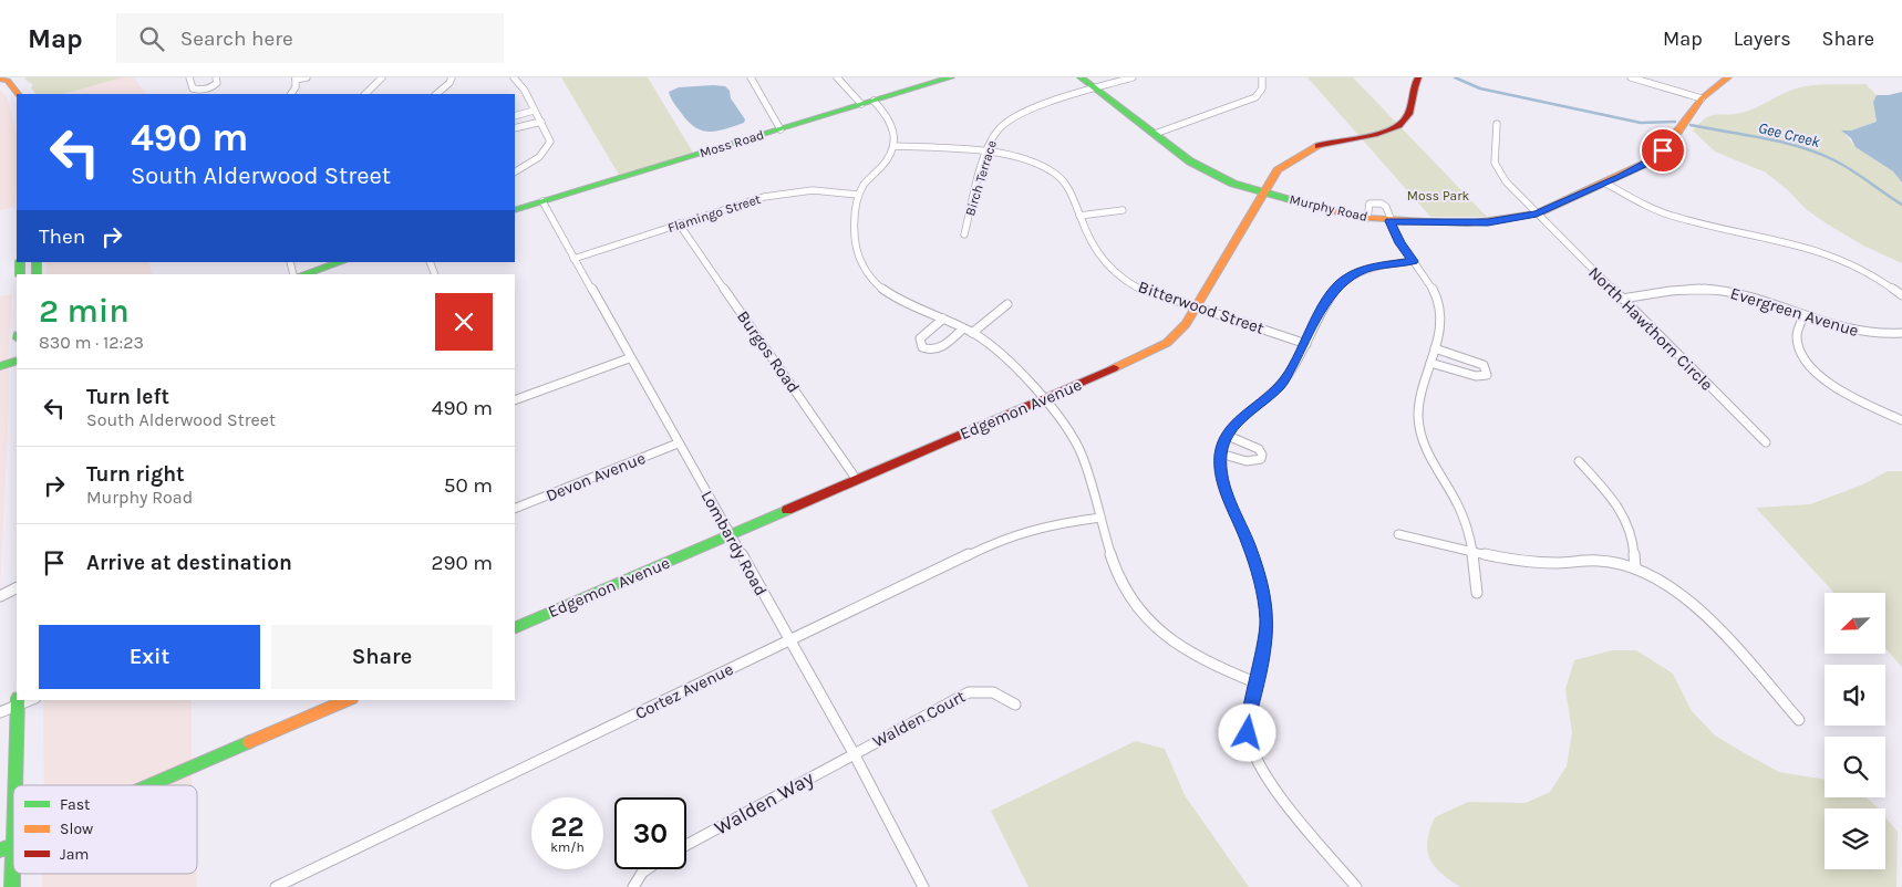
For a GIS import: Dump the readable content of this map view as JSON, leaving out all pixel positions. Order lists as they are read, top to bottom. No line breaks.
{"streets":{"street":["Moss Road","Birch Terrace","Murphy Road","Flamingo Street","Bitterwood Street","Evergreen Avenue","North Hawthorn Circle","Burgos Road","Edgemon Avenue","Devon Avenue","Lombardy Road","Cortez Avenue","Walden Court","Walden Way"]},"crossings":[["Moss Road","Lombardy Road"],["Birch Terrace","Murphy Road"],["Birch Terrace","Bitterwood Street"],["Murphy Road","North Hawthorn Circle"],["Murphy Road","Edgemon Avenue"],["Flamingo Street","Burgos Road"],["Flamingo Street","Lombardy Road"],["Bitterwood Street","Edgemon Avenue"],["Evergreen Avenue","North Hawthorn Circle"],["Burgos Road","Edgemon Avenue"],["Edgemon Avenue","Lombardy Road"],["Devon Avenue","Lombardy Road"],["Lombardy Road","Cortez Avenue"],["Lombardy Road","Walden Court"],["Lombardy Road","Walden Way"],["Walden Court","Walden Way"]],"water":["Gee Creek"],"parks":["Moss Park"],"legend":["Fast","Slow","Jam"],"north":"bottom left","page":{"header":"Map","search":"Search here","nav":["Map","Layers","Share"],"turn":["490 m","South Alderwood Street"],"then":"Then","heading":["2 min","830 m · 12:23"],"list":[{"name":"Turn left","note":"South Alderwood Street","value":"490 m"},{"name":"Turn right","note":"Murphy Road","value":"50 m"},{"name":"Arrive at destination","value":"290 m"}],"buttons":["Exit","Share"],"speed":"22 km/h","limit":"30"}}
